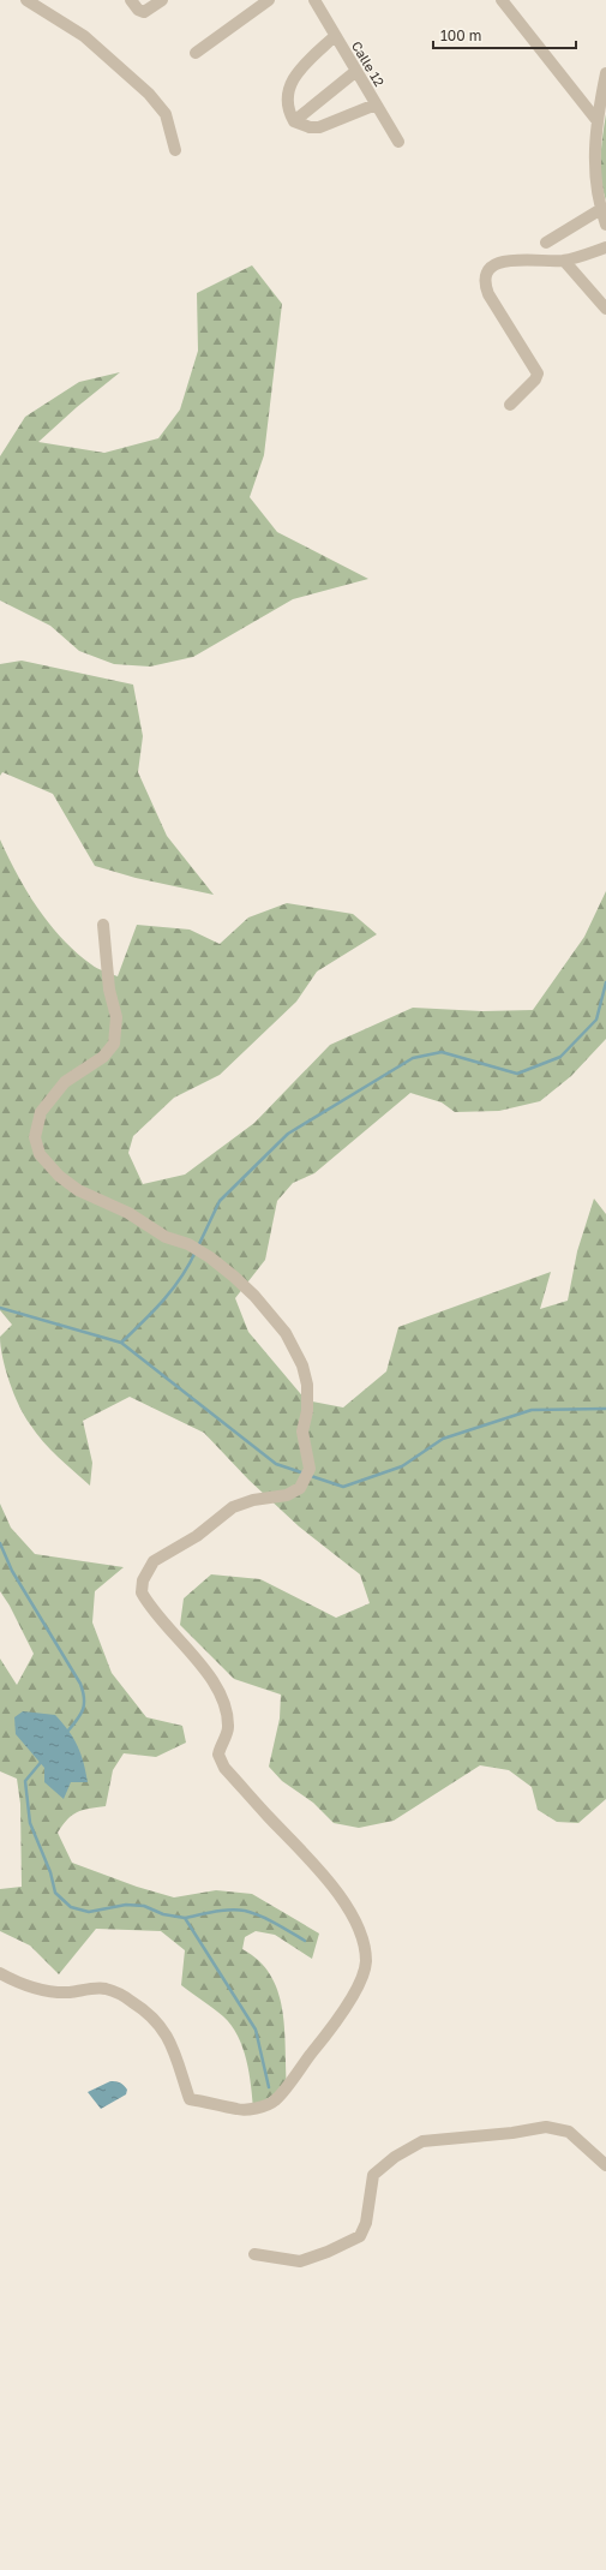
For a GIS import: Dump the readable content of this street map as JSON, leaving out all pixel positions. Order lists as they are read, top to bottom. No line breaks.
{"streets":{"street":["Calle 12"]},"scale_bar":"100 m"}
